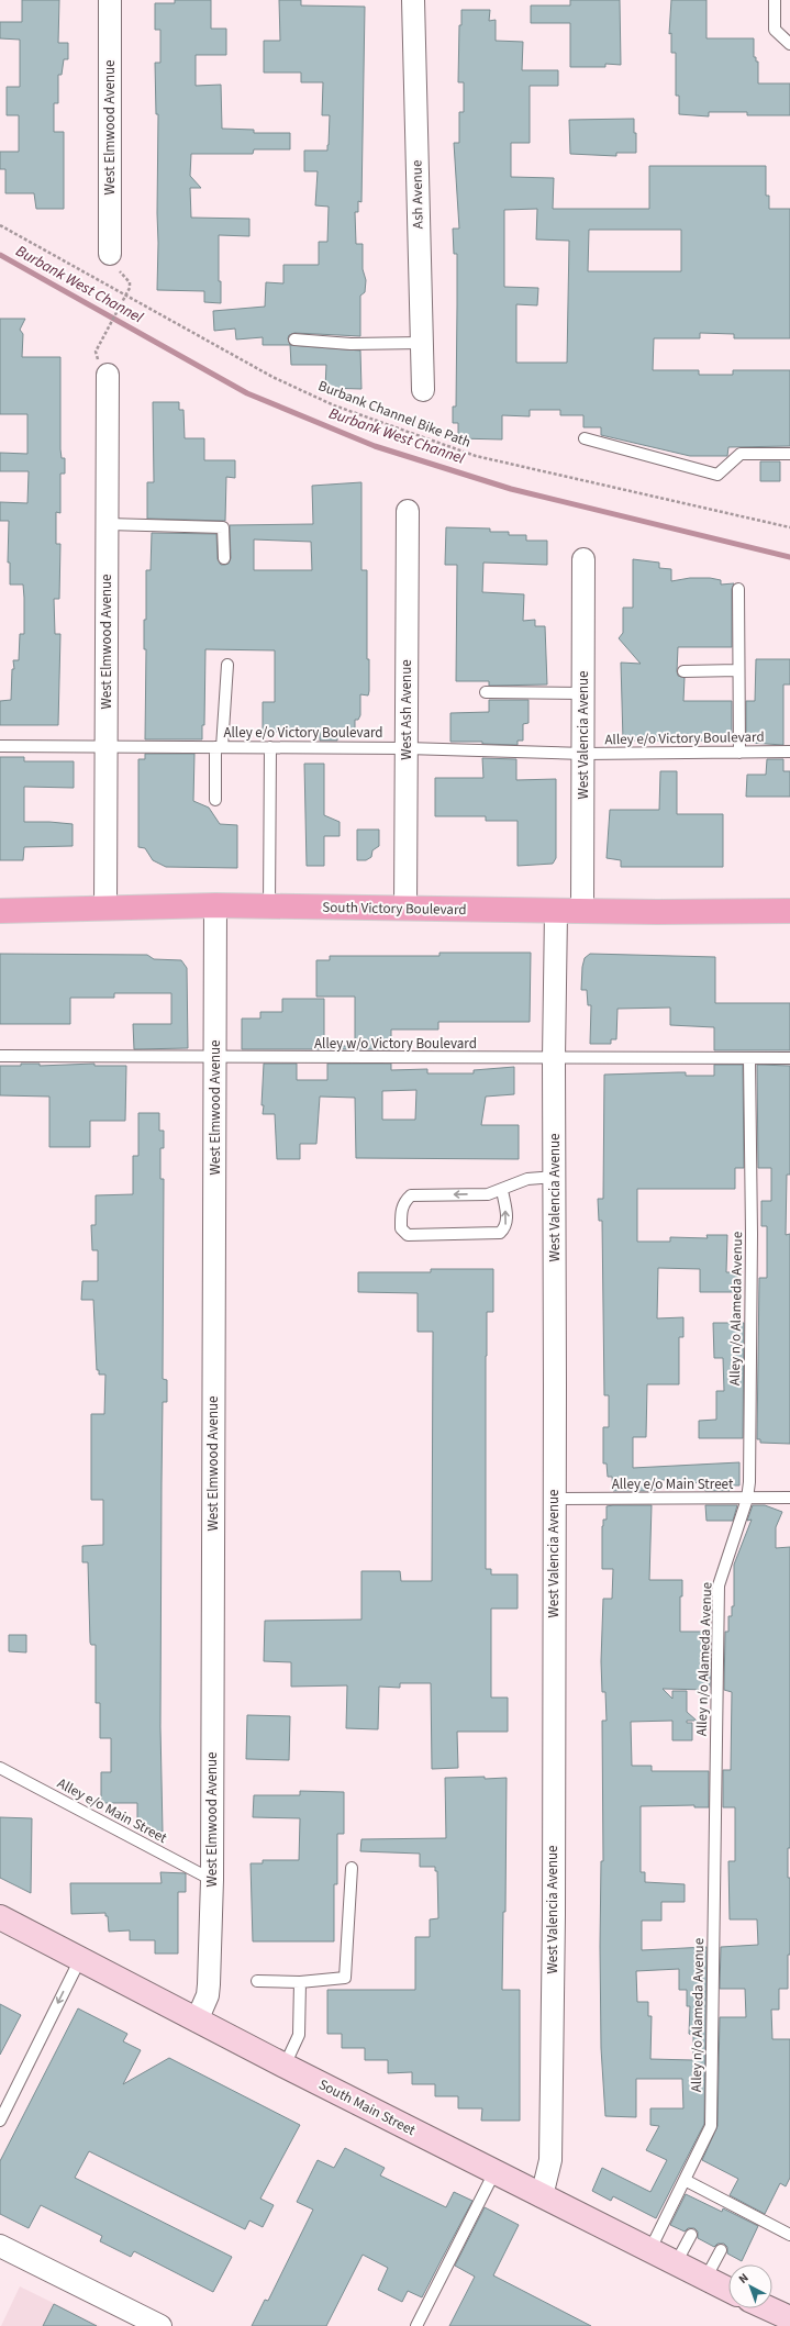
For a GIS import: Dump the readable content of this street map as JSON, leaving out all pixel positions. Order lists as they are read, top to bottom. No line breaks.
{"streets":{"main road":["South Victory Boulevard","South Main Street"],"street":["West Elmwood Avenue","Ash Avenue","West Ash Avenue","West Valencia Avenue"],"lane":["Alley e/o Victory Boulevard","Alley w/o Victory Boulevard","Alley n/o Alameda Avenue","Alley e/o Main Street"],"path":["Burbank Channel Bike Path"]},"crossings":[["West Elmwood Avenue","Alley e/o Victory Boulevard"],["West Elmwood Avenue","South Victory Boulevard"],["West Elmwood Avenue","Alley w/o Victory Boulevard"],["West Elmwood Avenue","Alley e/o Main Street"],["West Elmwood Avenue","South Main Street"],["West Ash Avenue","Alley e/o Victory Boulevard"],["West Ash Avenue","South Victory Boulevard"],["Alley e/o Victory Boulevard","West Valencia Avenue"],["West Valencia Avenue","South Victory Boulevard"],["West Valencia Avenue","Alley w/o Victory Boulevard"],["West Valencia Avenue","Alley e/o Main Street"],["West Valencia Avenue","South Main Street"],["Alley w/o Victory Boulevard","Alley n/o Alameda Avenue"],["Alley n/o Alameda Avenue","Alley e/o Main Street"],["Alley n/o Alameda Avenue","South Main Street"]],"water":["Burbank West Channel"],"north":"top left"}
